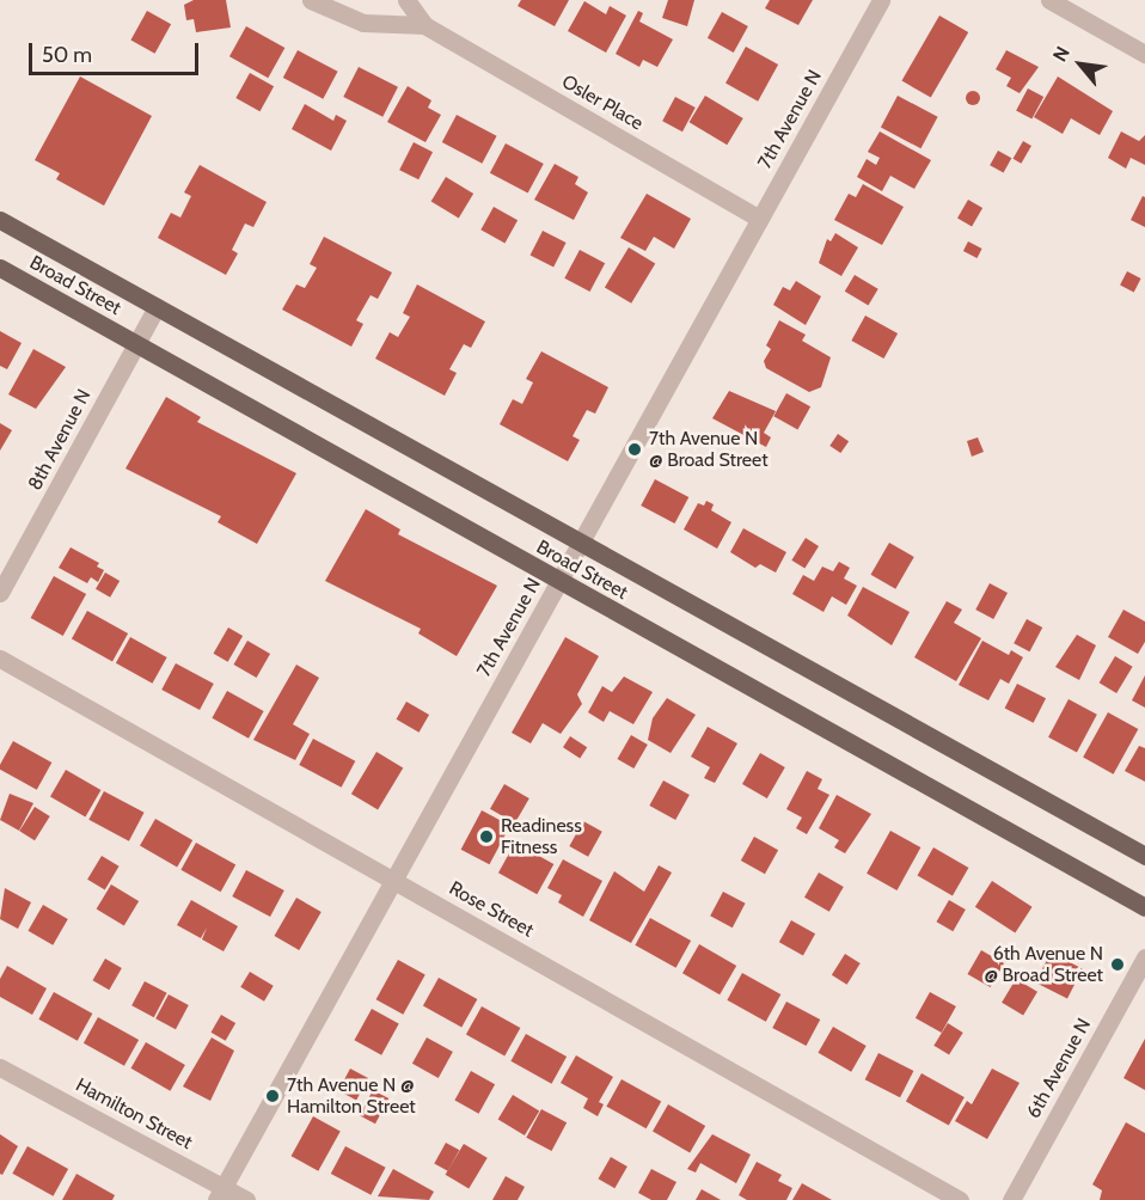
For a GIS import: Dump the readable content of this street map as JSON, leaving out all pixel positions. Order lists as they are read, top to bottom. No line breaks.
{"streets":{"main road":["Broad Street"],"street":["Osler Place","7th Avenue N","8th Avenue N","Rose Street","6th Avenue N","Hamilton Street"]},"crossings":[["Osler Place","7th Avenue N"],["7th Avenue N","Broad Street"],["7th Avenue N","Rose Street"],["7th Avenue N","Hamilton Street"],["Broad Street","8th Avenue N"]],"places":["7th Avenue N @ Broad Street","Readiness Fitness","6th Avenue N @ Broad Street","7th Avenue N @ Hamilton Street"],"scale_bar":"50 m","north":"top left"}
